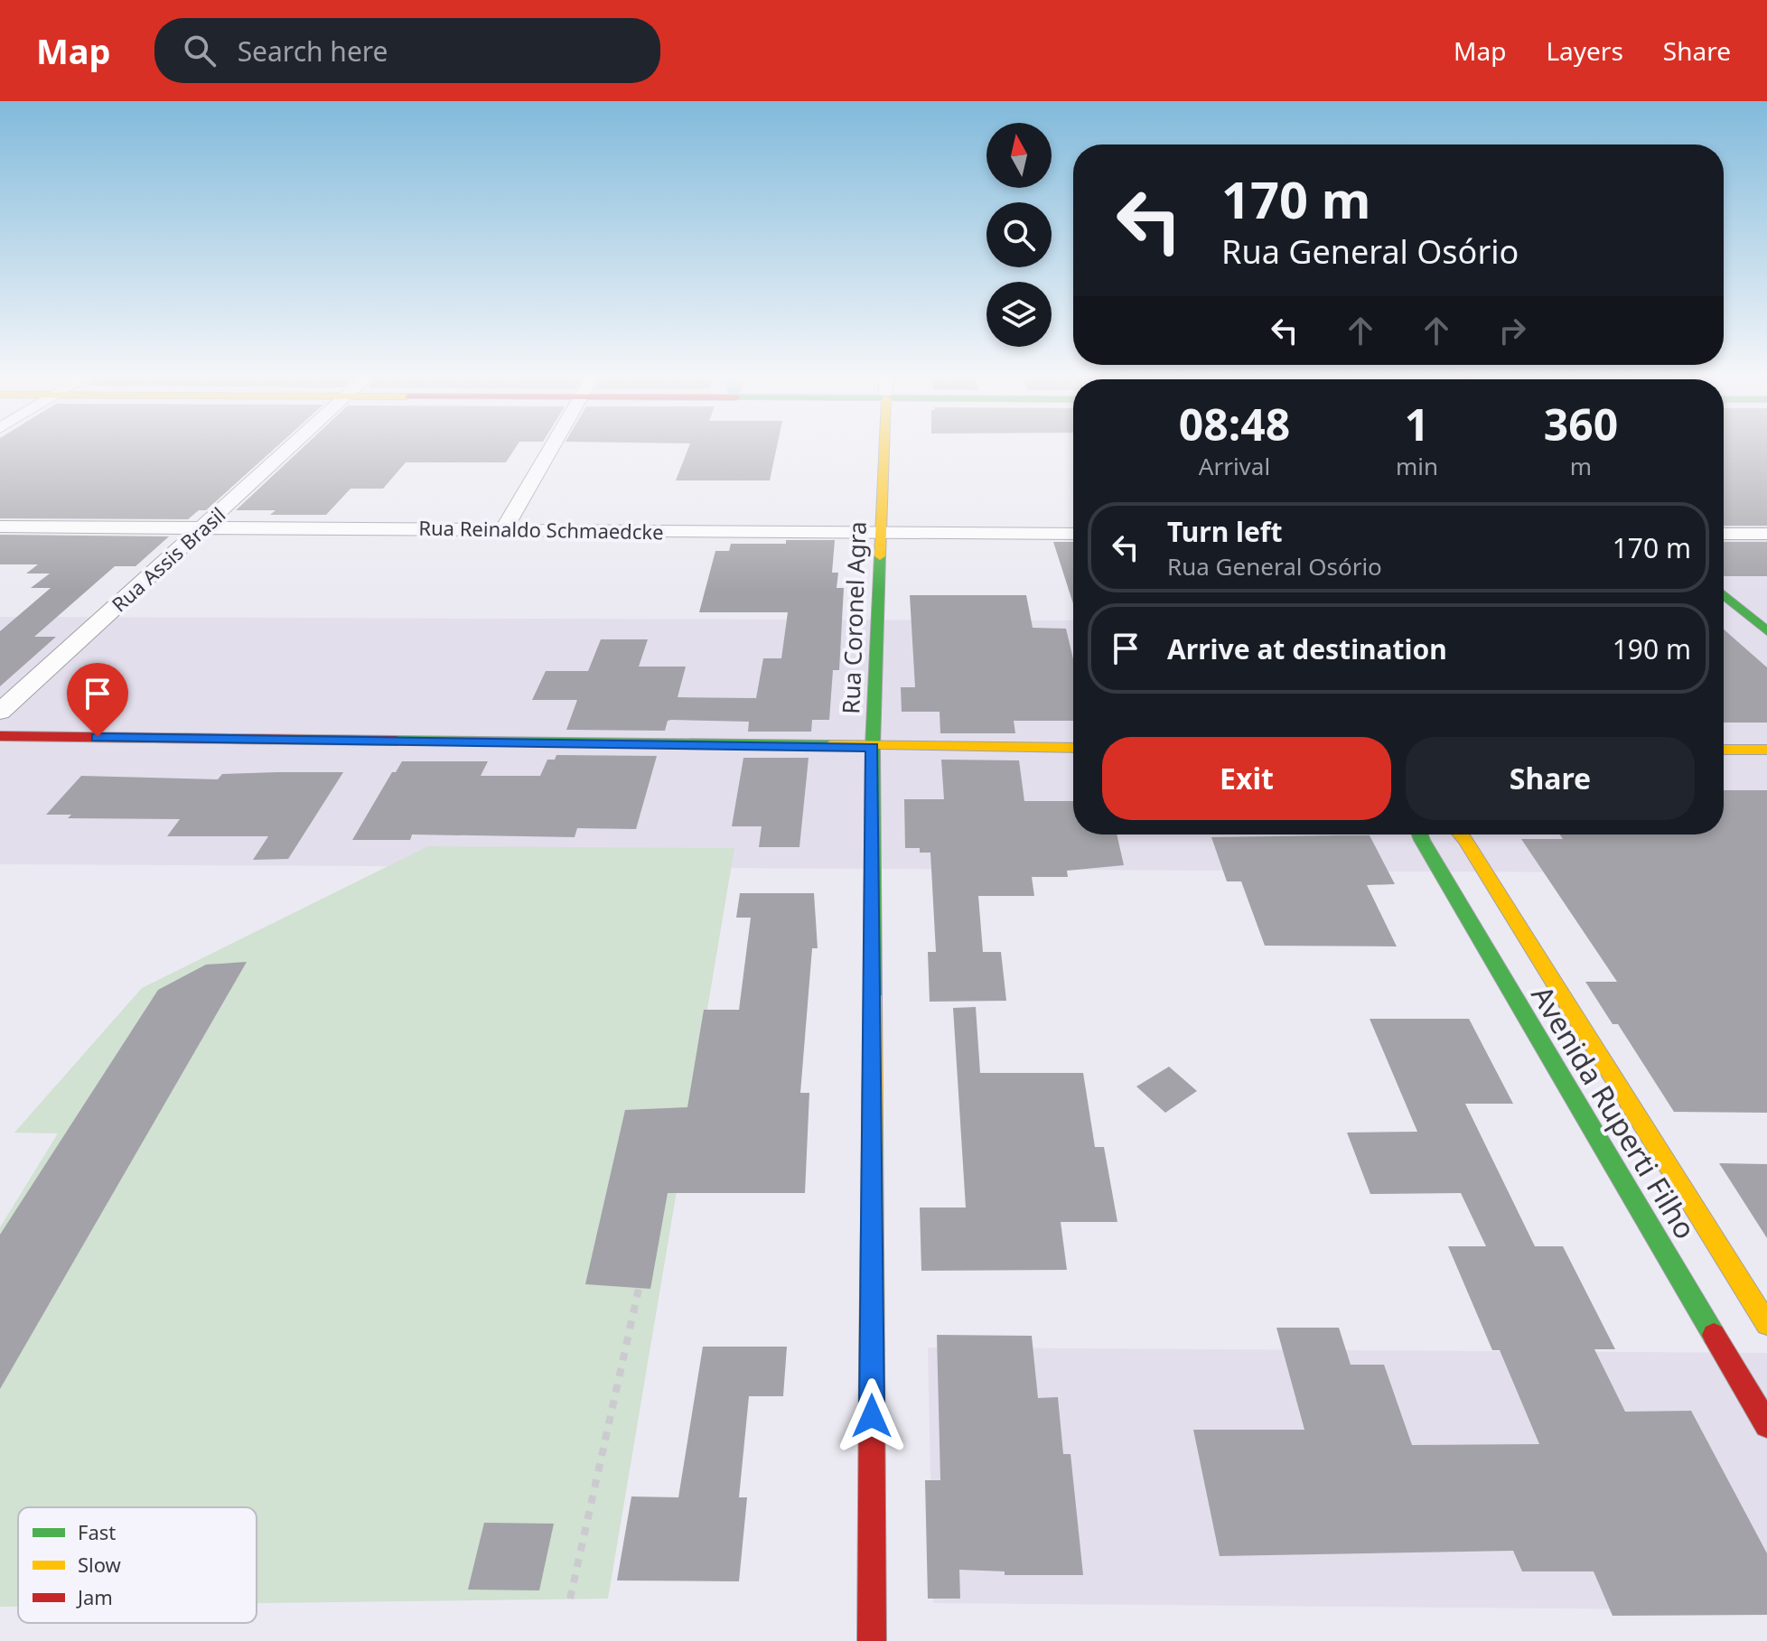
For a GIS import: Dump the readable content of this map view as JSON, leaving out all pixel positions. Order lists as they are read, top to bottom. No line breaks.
{"streets":{"street":["Rua Reinaldo Schmaedcke","Rua Assis Brasil","Rua Coronel Agra","Avenida Ruperti Filho"]},"crossings":[["Rua Reinaldo Schmaedcke","Rua Assis Brasil"],["Rua Reinaldo Schmaedcke","Rua Coronel Agra"]],"legend":["Fast","Slow","Jam"],"north":"top","page":{"header":"Map","search":"Search here","nav":["Map","Layers","Share"],"turn":["170 m","Rua General Osório"],"eta":["08:48","Arrival","1","min","360","m"],"list":[{"name":"Turn left","note":"Rua General Osório","value":"170 m"},{"name":"Arrive at destination","value":"190 m"}],"buttons":["Exit","Share"]}}
